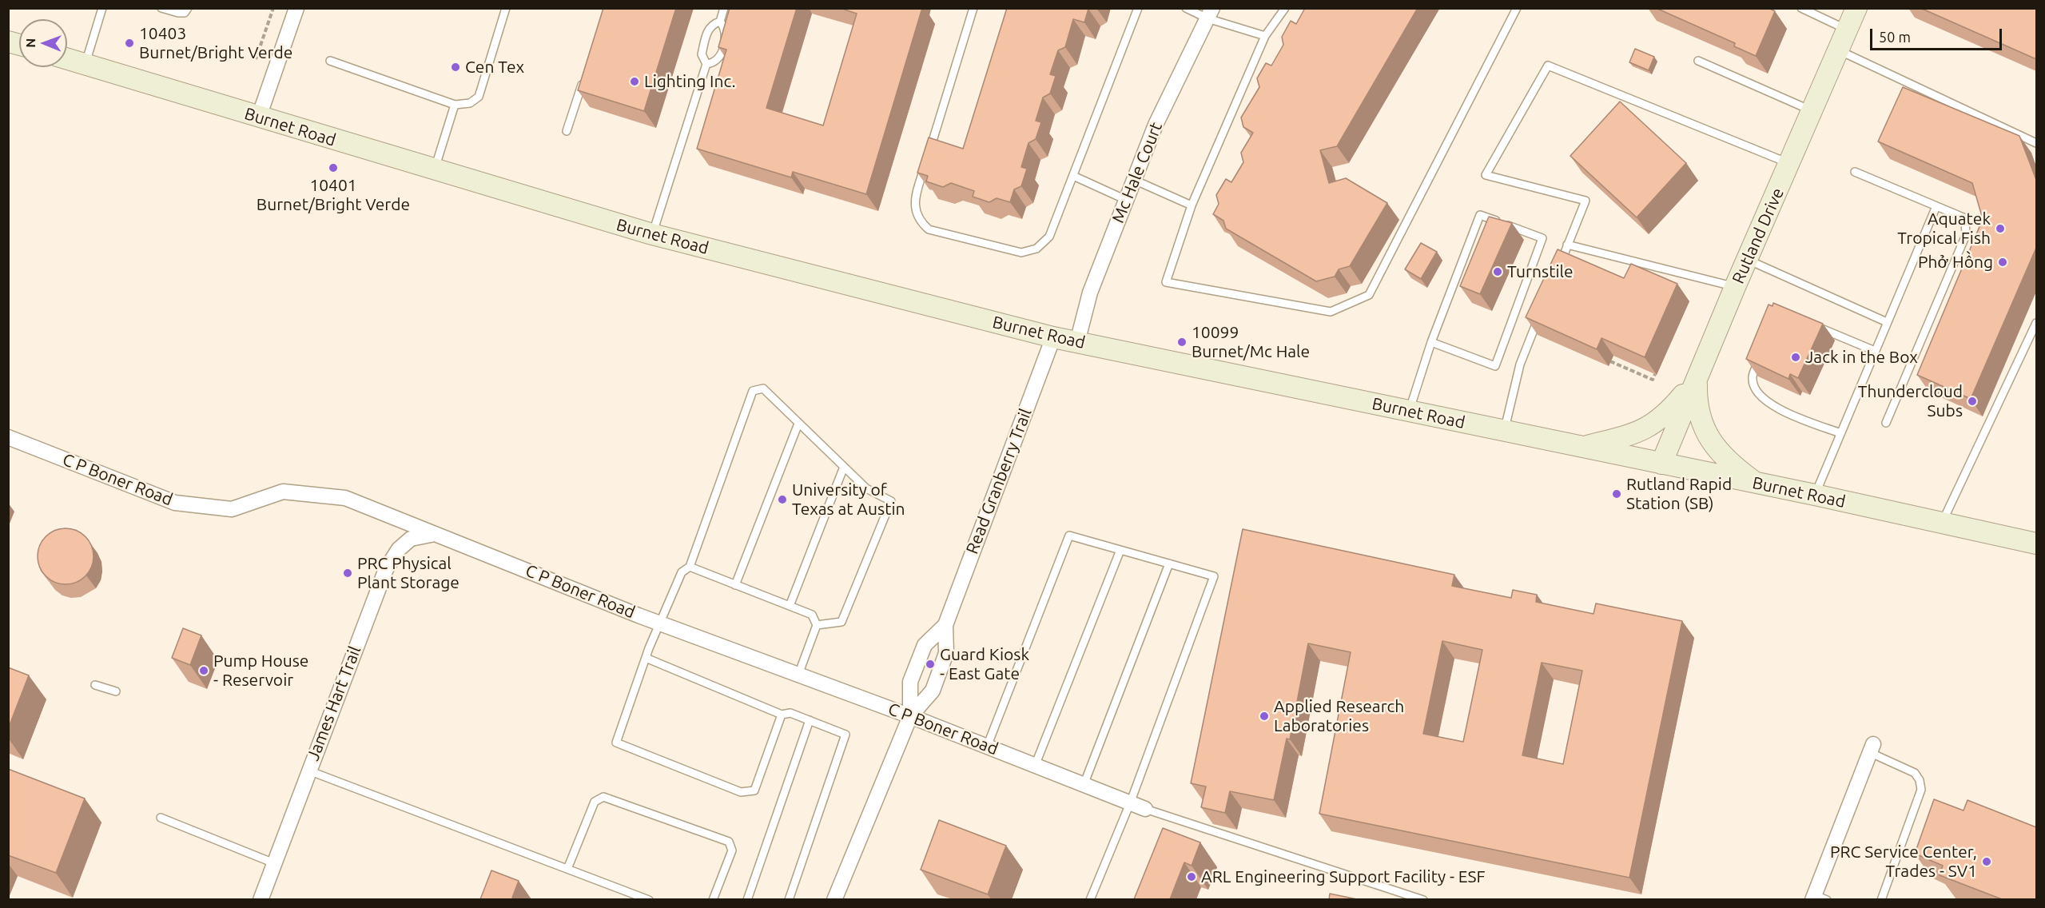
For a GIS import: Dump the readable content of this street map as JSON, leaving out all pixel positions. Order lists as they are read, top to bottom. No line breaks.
{"streets":{"main road":["Burnet Road","Rutland Drive"],"street":["Mc Hale Court","C P Boner Road","Read Granberry Trail","James Hart Trail"]},"crossings":[["Burnet Road","Mc Hale Court"],["Burnet Road","Rutland Drive"],["Burnet Road","Read Granberry Trail"],["C P Boner Road","Read Granberry Trail"],["C P Boner Road","James Hart Trail"]],"places":["10403 Burnet/Bright Verde","Cen Tex","Lighting Inc.","10401 Burnet/Bright Verde","Aquatek Tropical Fish","Phở Hồng","Turnstile","10099 Burnet/Mc Hale","Jack in the Box","Thundercloud Subs","Rutland Rapid Station (SB)","University of Texas at Austin","PRC Physical Plant Storage","Guard Kiosk - East Gate","Pump House - Reservoir","Applied Research Laboratories","PRC Service Center, Trades - SV1","ARL Engineering Support Facility - ESF"],"scale_bar":"50 m","north":"left"}
